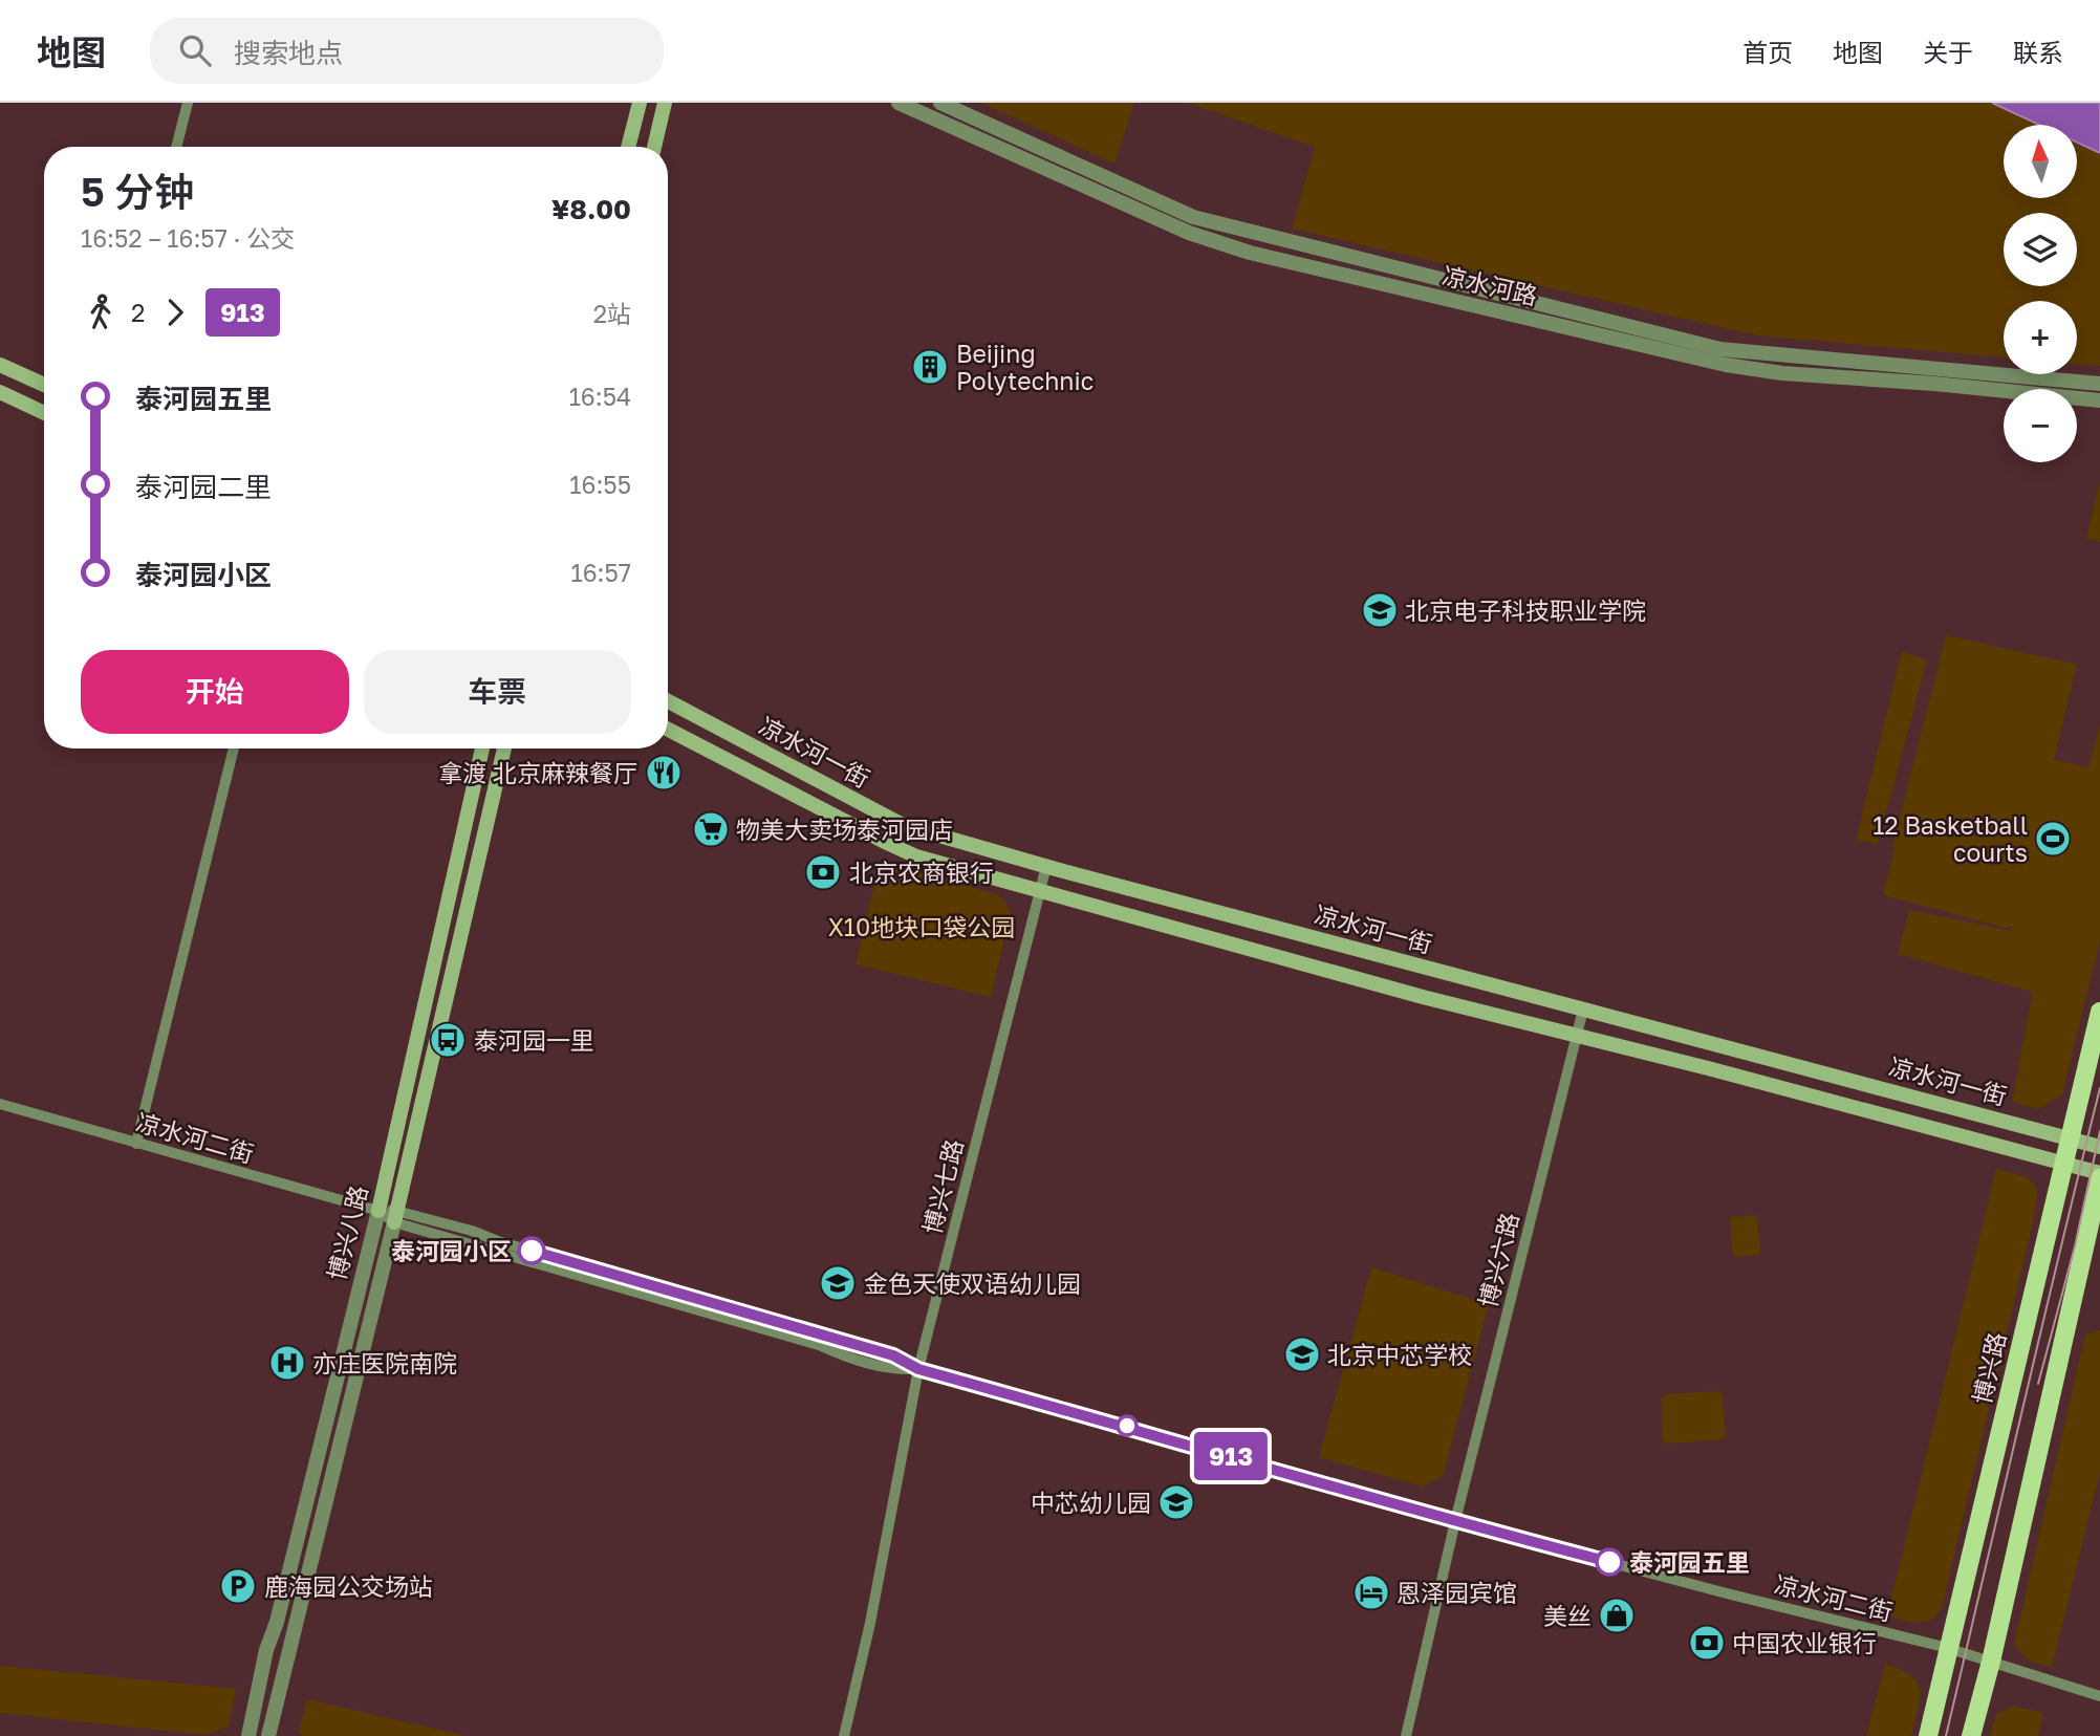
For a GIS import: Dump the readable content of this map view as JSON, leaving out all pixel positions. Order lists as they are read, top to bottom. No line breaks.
{"streets":{"main road":["凉水河一街","博兴八路","博兴路"],"street":["凉水河路","凉水河二街","博兴七路","博兴六路"]},"crossings":[["凉水河一街","博兴七路"],["凉水河一街","博兴六路"],["凉水河一街","博兴路"],["凉水河二街","博兴七路"],["凉水河二街","博兴八路"],["凉水河二街","博兴六路"],["凉水河二街","博兴路"]],"parks":["X10地块口袋公园"],"places":{"building":["Beijing Polytechnic"],"school or university":["北京电子科技职业学院","金色天使双语幼儿园","北京中芯学校","中芯幼儿园"],"restaurant":["拿渡 北京麻辣餐厅"],"supermarket":["物美大卖场泰河园店"],"sports":["12 Basketball courts"],"bank":["北京农商银行","中国农业银行"],"bus stop":["泰河园一里"],"other":["泰河园小区","泰河园五里"],"hospital":["亦庄医院南院"],"parking":["鹿海园公交场站"],"hotel":["恩泽园宾馆"],"shop":["美丝"]},"lines":["bus line 913"],"north":"top","page":{"header":"地图","search":"搜索地点","nav":["首页","地图","关于","联系"],"on_map":"913","map_buttons":["+","−"],"heading":["5 分钟","16:52 – 16:57 · 公交","¥8.00"],"legs":["2","913","2站"],"list":[{"name":"泰河园五里","value":"16:54"},{"name":"泰河园二里","value":"16:55"},{"name":"泰河园小区","value":"16:57"}],"buttons":["开始","车票"]}}
